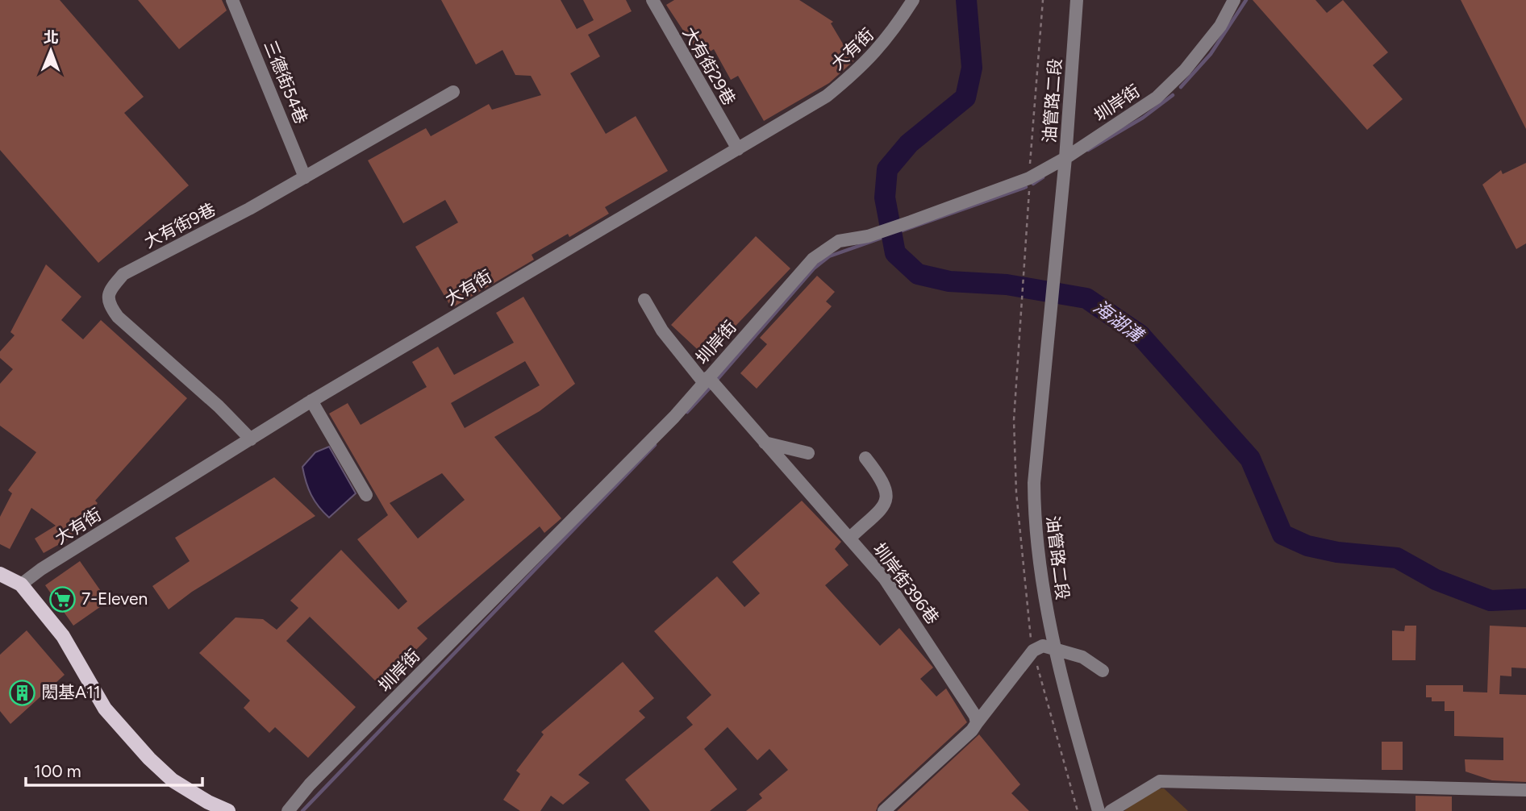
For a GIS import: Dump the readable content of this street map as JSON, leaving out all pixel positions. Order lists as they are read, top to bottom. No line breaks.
{"streets":{"street":["大有街","大有街29巷","三德街54巷","油管路二段","圳岸街","大有街9巷","圳岸街396巷"]},"crossings":[["大有街","大有街29巷"],["大有街","大有街9巷"],["三德街54巷","大有街9巷"],["油管路二段","圳岸街"],["圳岸街","圳岸街396巷"]],"water":["海湖溝"],"places":{"supermarket":["7-Eleven"],"building":["閎基A11"]},"scale_bar":"100 m","north":"top"}
